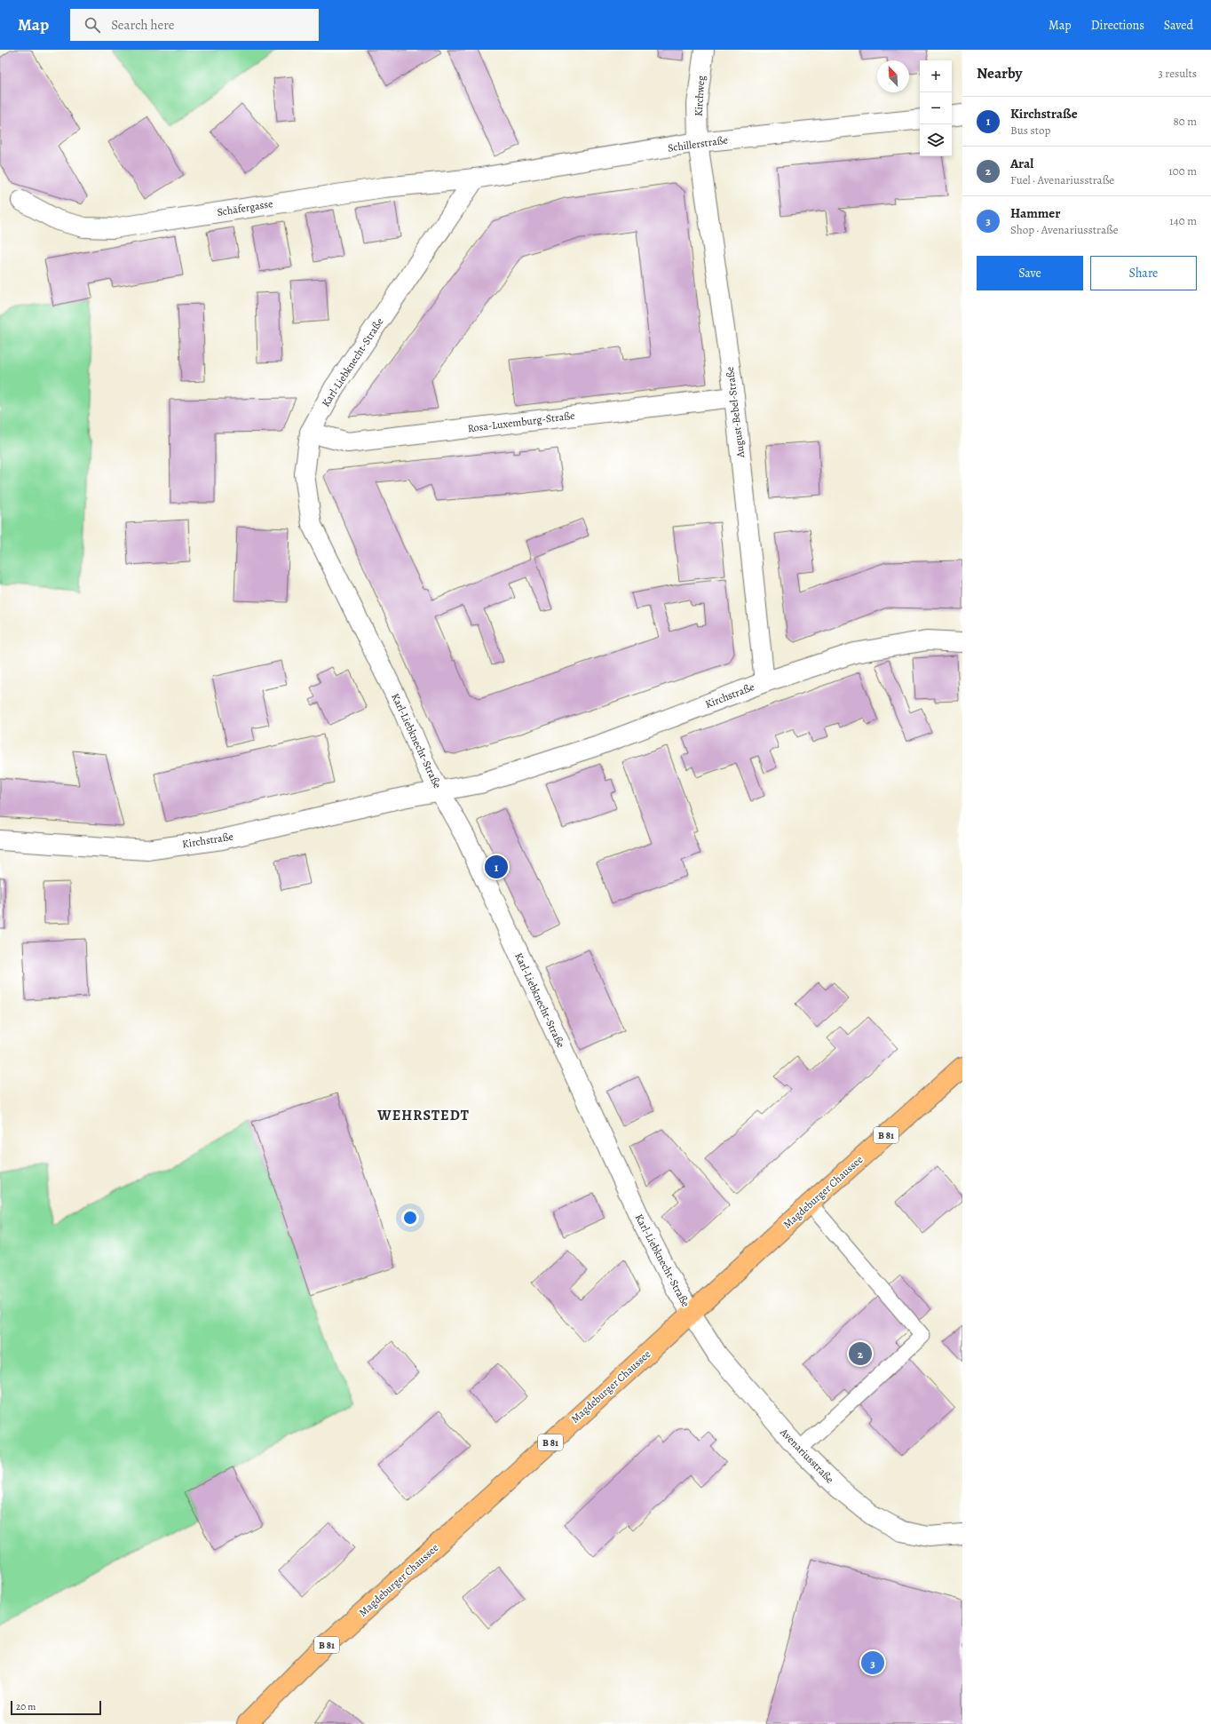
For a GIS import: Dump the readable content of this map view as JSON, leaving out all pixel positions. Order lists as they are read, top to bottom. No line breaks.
{"streets":{"main road":["B 81","Magdeburger Chaussee"],"street":["Kirchweg","Schillerstraße","Schäfergasse","Karl-Liebknecht-Straße","August-Bebel-Straße","Rosa-Luxemburg-Straße","Kirchstraße","Avenariusstraße"]},"crossings":[["Kirchweg","Schillerstraße"],["Kirchweg","August-Bebel-Straße"],["Schillerstraße","Schäfergasse"],["Schillerstraße","Karl-Liebknecht-Straße"],["Schillerstraße","August-Bebel-Straße"],["Schäfergasse","Karl-Liebknecht-Straße"],["Karl-Liebknecht-Straße","Rosa-Luxemburg-Straße"],["Karl-Liebknecht-Straße","Kirchstraße"],["Karl-Liebknecht-Straße","Magdeburger Chaussee"],["Karl-Liebknecht-Straße","Avenariusstraße"],["August-Bebel-Straße","Rosa-Luxemburg-Straße"],["August-Bebel-Straße","Kirchstraße"],["Magdeburger Chaussee","Avenariusstraße"]],"districts":["WEHRSTEDT"],"scale_bar":"20 m","north":"top left","page":{"header":"Map","search":"Search here","nav":["Map","Directions","Saved"],"heading":["Nearby","3 results"],"map_buttons":["+","−"],"list":[{"mark":"1","name":"Kirchstraße","note":"Bus stop","value":"80 m"},{"mark":"2","name":"Aral","note":"Fuel · Avenariusstraße","value":"100 m"},{"mark":"3","name":"Hammer","note":"Shop · Avenariusstraße","value":"140 m"}],"buttons":["Save","Share"],"pins":["1","2","3"],"scale":"20 m"}}
